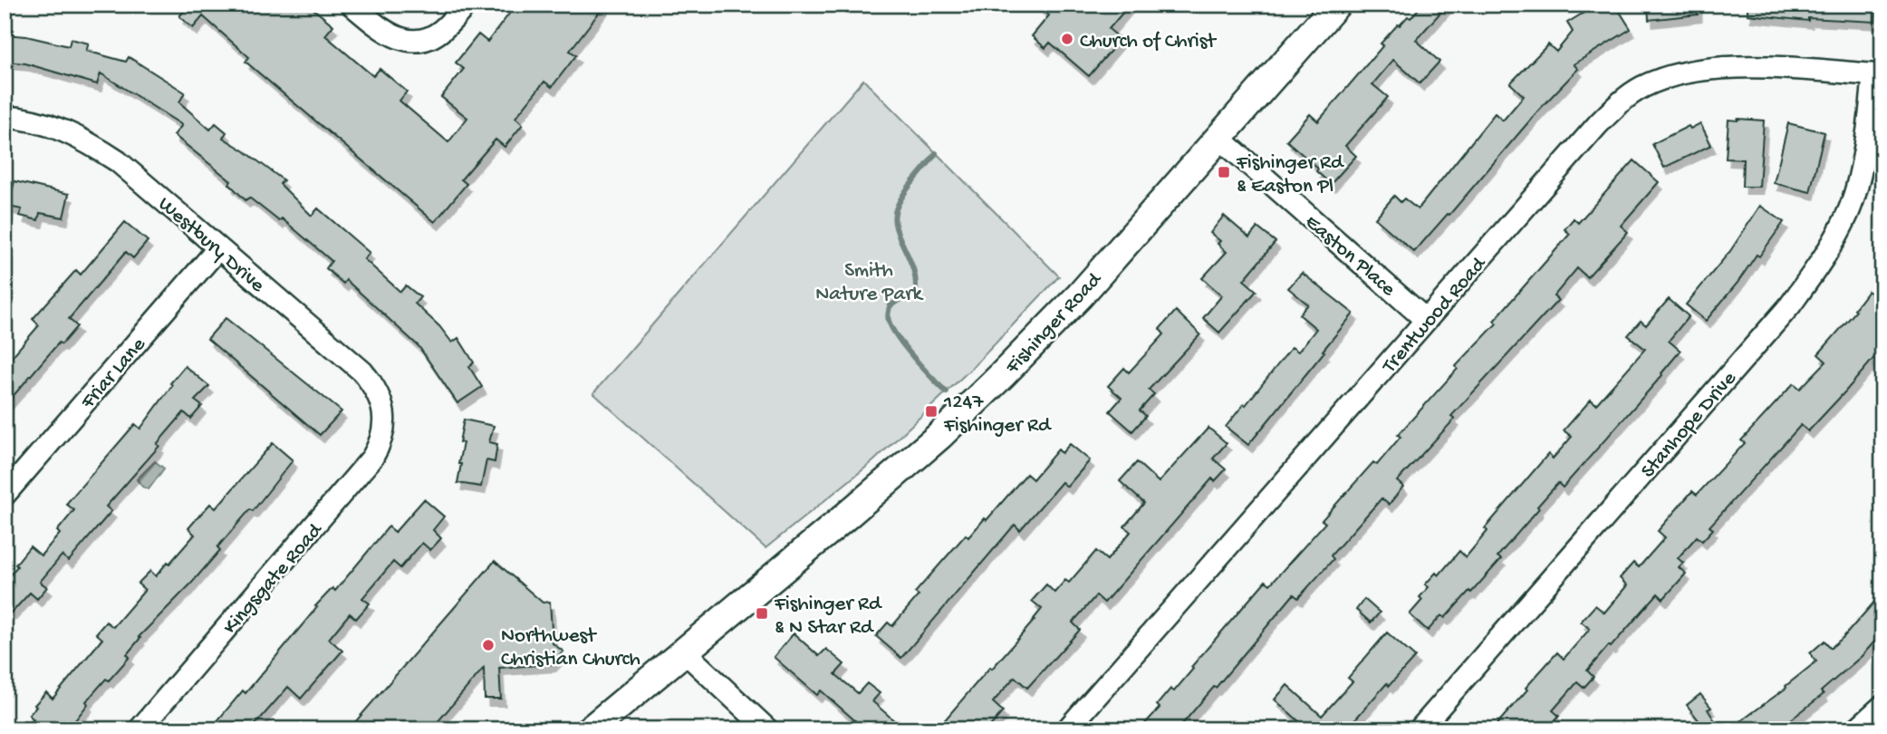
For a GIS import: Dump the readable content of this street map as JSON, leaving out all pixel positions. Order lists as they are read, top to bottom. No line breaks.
{"streets":{"main road":["Fishinger Road"],"street":["Westbury Drive","Easton Place","Trentwood Road","Friar Lane","Stanhope Drive","Kingsgate Road"]},"crossings":[["Westbury Drive","Friar Lane"],["Westbury Drive","Kingsgate Road"],["Easton Place","Trentwood Road"],["Easton Place","Fishinger Road"],["Trentwood Road","Stanhope Drive"]],"parks":["Smith Nature Park"],"places":{"other":["Church of Christ","Northwest Christian Church"],"transit":["Fishinger Rd & Easton Pl","1247 Fishinger Rd","Fishinger Rd & N Star Rd"]}}
